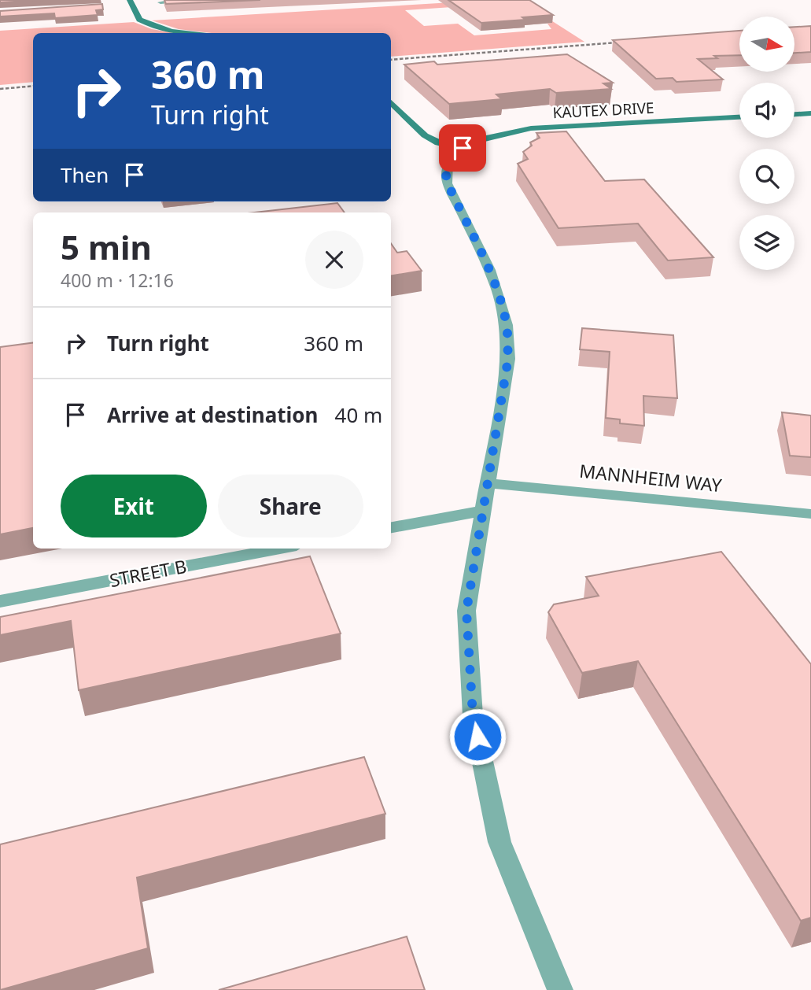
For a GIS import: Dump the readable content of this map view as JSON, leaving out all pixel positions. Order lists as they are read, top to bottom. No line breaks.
{"streets":{"street":["KAUTEX DRIVE","MANNHEIM WAY","STREET B"]},"north":"right","page":{"turn":["360 m","Turn right"],"then":"Then","heading":["5 min","400 m · 12:16"],"list":[{"name":"Turn right","value":"360 m"},{"name":"Arrive at destination","value":"40 m"}],"buttons":["Exit","Share"]}}
